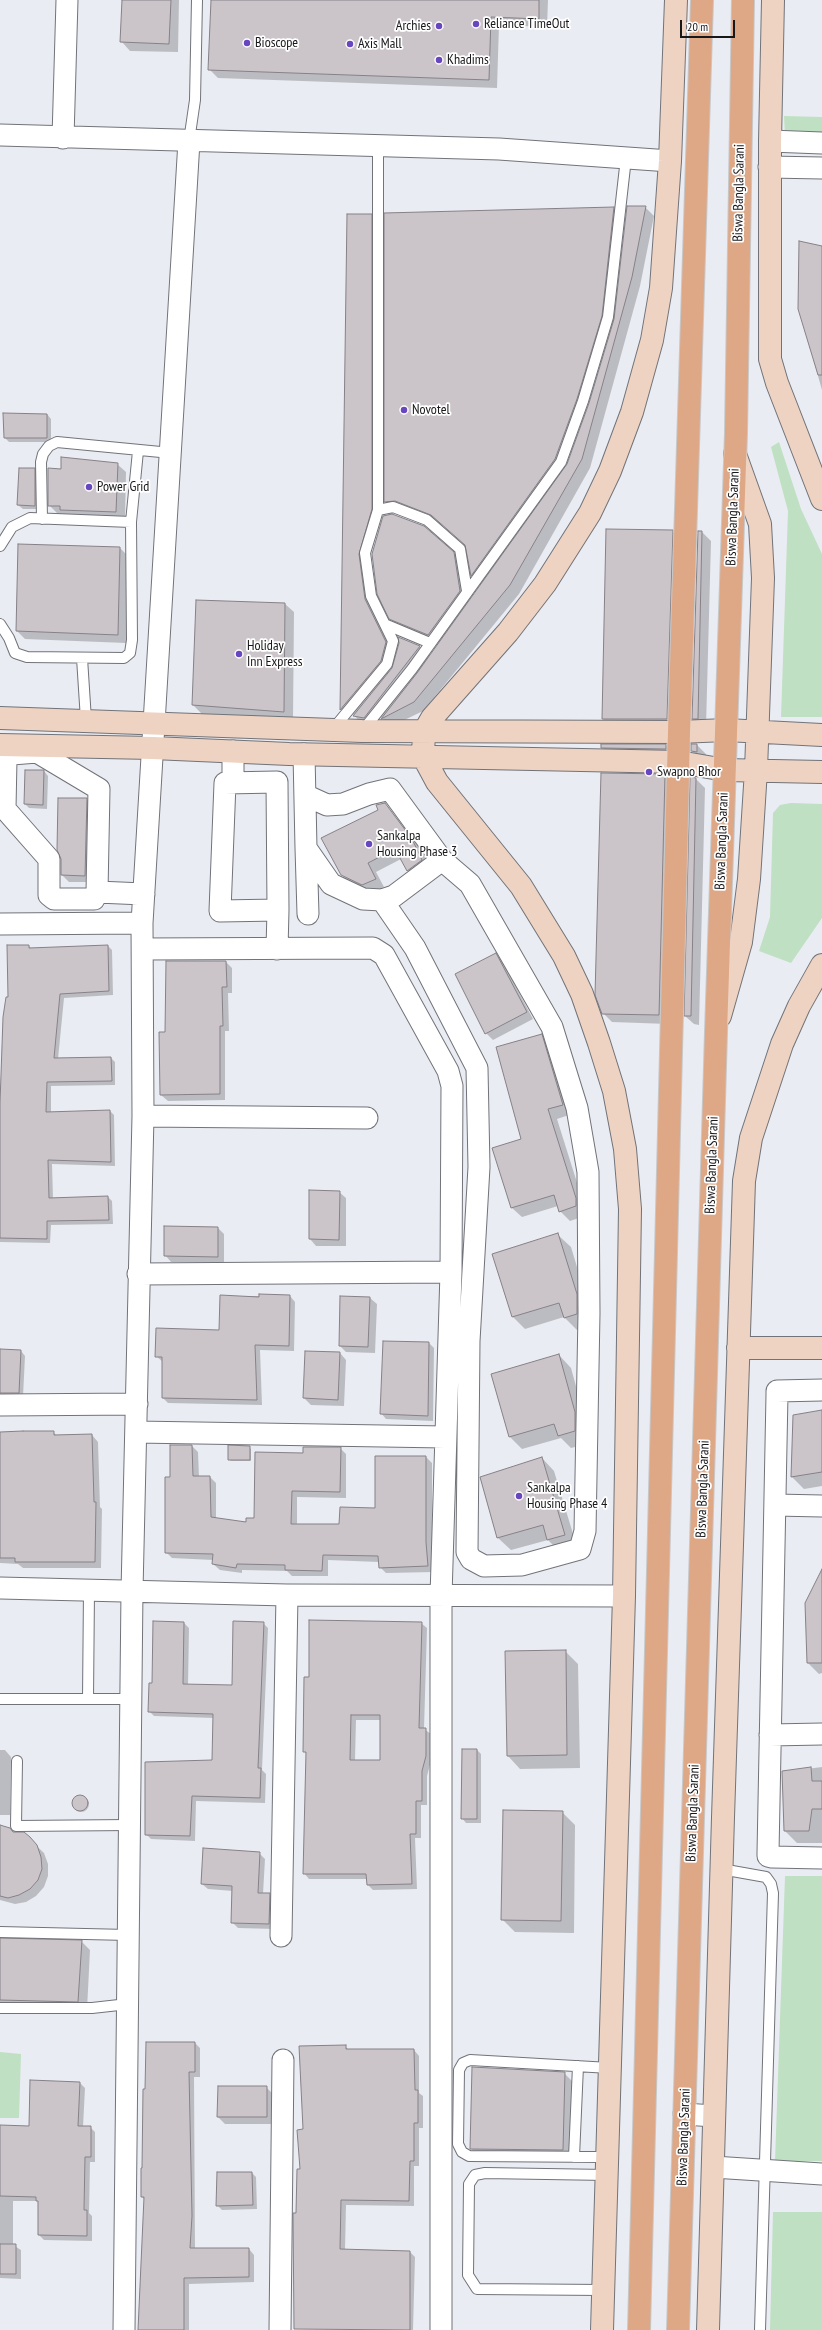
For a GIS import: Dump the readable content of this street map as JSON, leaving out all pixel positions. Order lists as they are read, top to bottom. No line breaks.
{"streets":{"main road":["Biswa Bangla Sarani"]},"places":["Reliance TimeOut","Archies","Bioscope","Axis Mall","Khadims","Novotel","Power Grid","Holiday Inn Express","Swapno Bhor","Sankalpa Housing Phase 3","Sankalpa Housing Phase 4"],"scale_bar":"20 m"}
